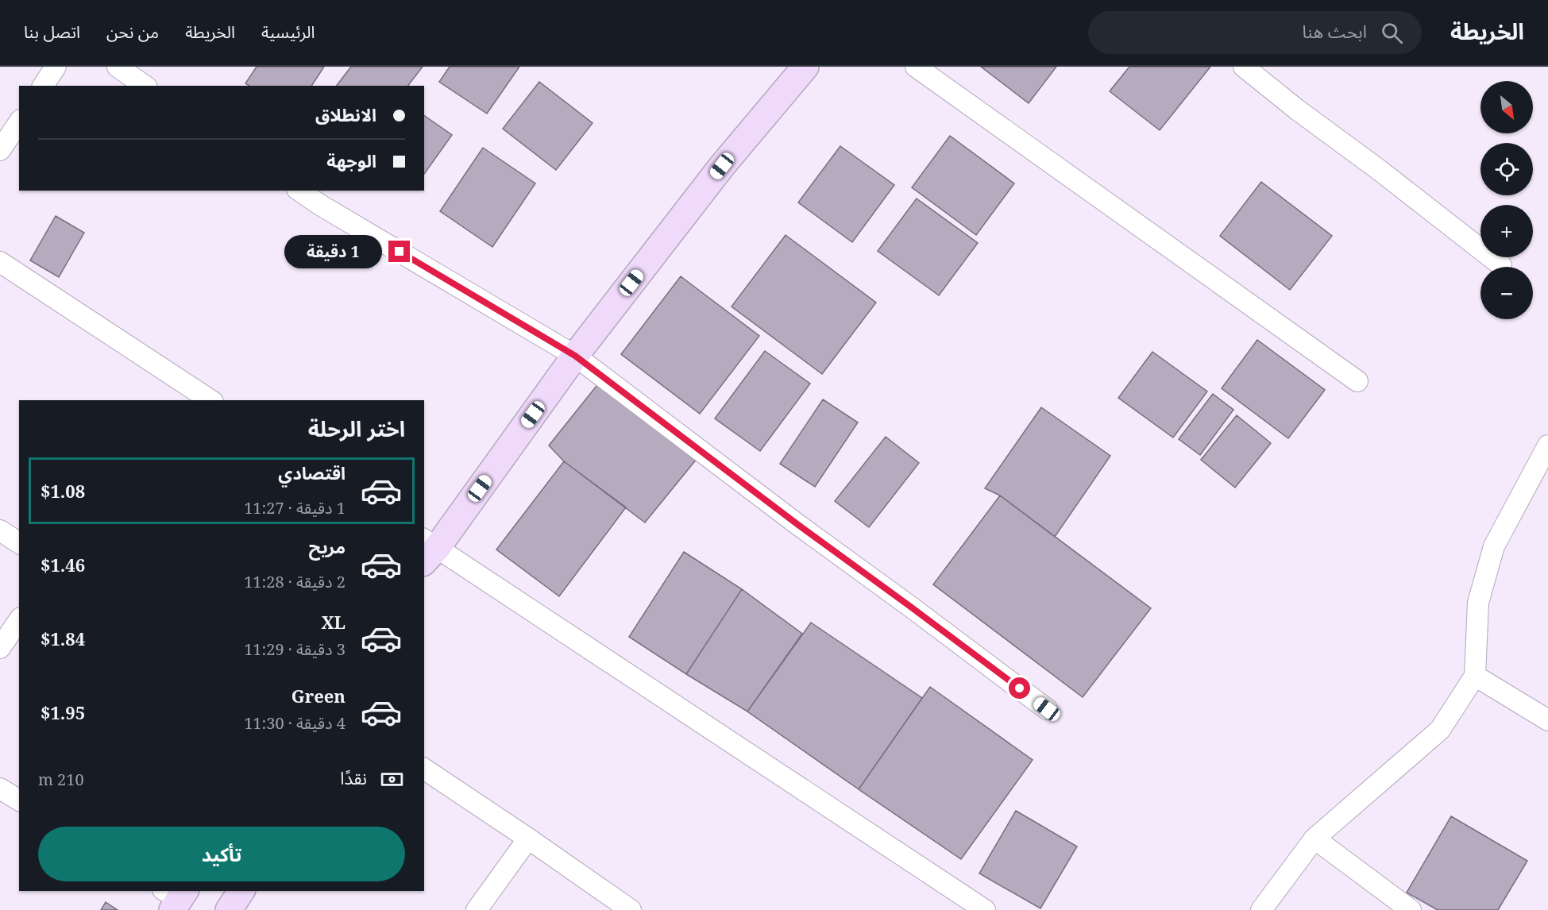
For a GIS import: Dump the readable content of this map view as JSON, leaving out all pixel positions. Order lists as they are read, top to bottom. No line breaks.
{"north":"bottom right","page":{"header":"الخريطة","search":"ابحث هنا","nav":["الرئيسية","الخريطة","من نحن","اتصل بنا"],"map_buttons":["+","−"],"banner":["الانطلاق","الوجهة"],"bubble":"1 دقيقة","heading":"اختر الرحلة","list":[{"name":"اقتصادي","note":"1 دقيقة · 11:27","value":"$1.08"},{"name":"مريح","note":"2 دقيقة · 11:28","value":"$1.46"},{"name":"XL","note":"3 دقيقة · 11:29","value":"$1.84"},{"name":"Green","note":"4 دقيقة · 11:30","value":"$1.95"}],"pay":["نقدًا","210 m"],"buttons":"تأكيد"}}
